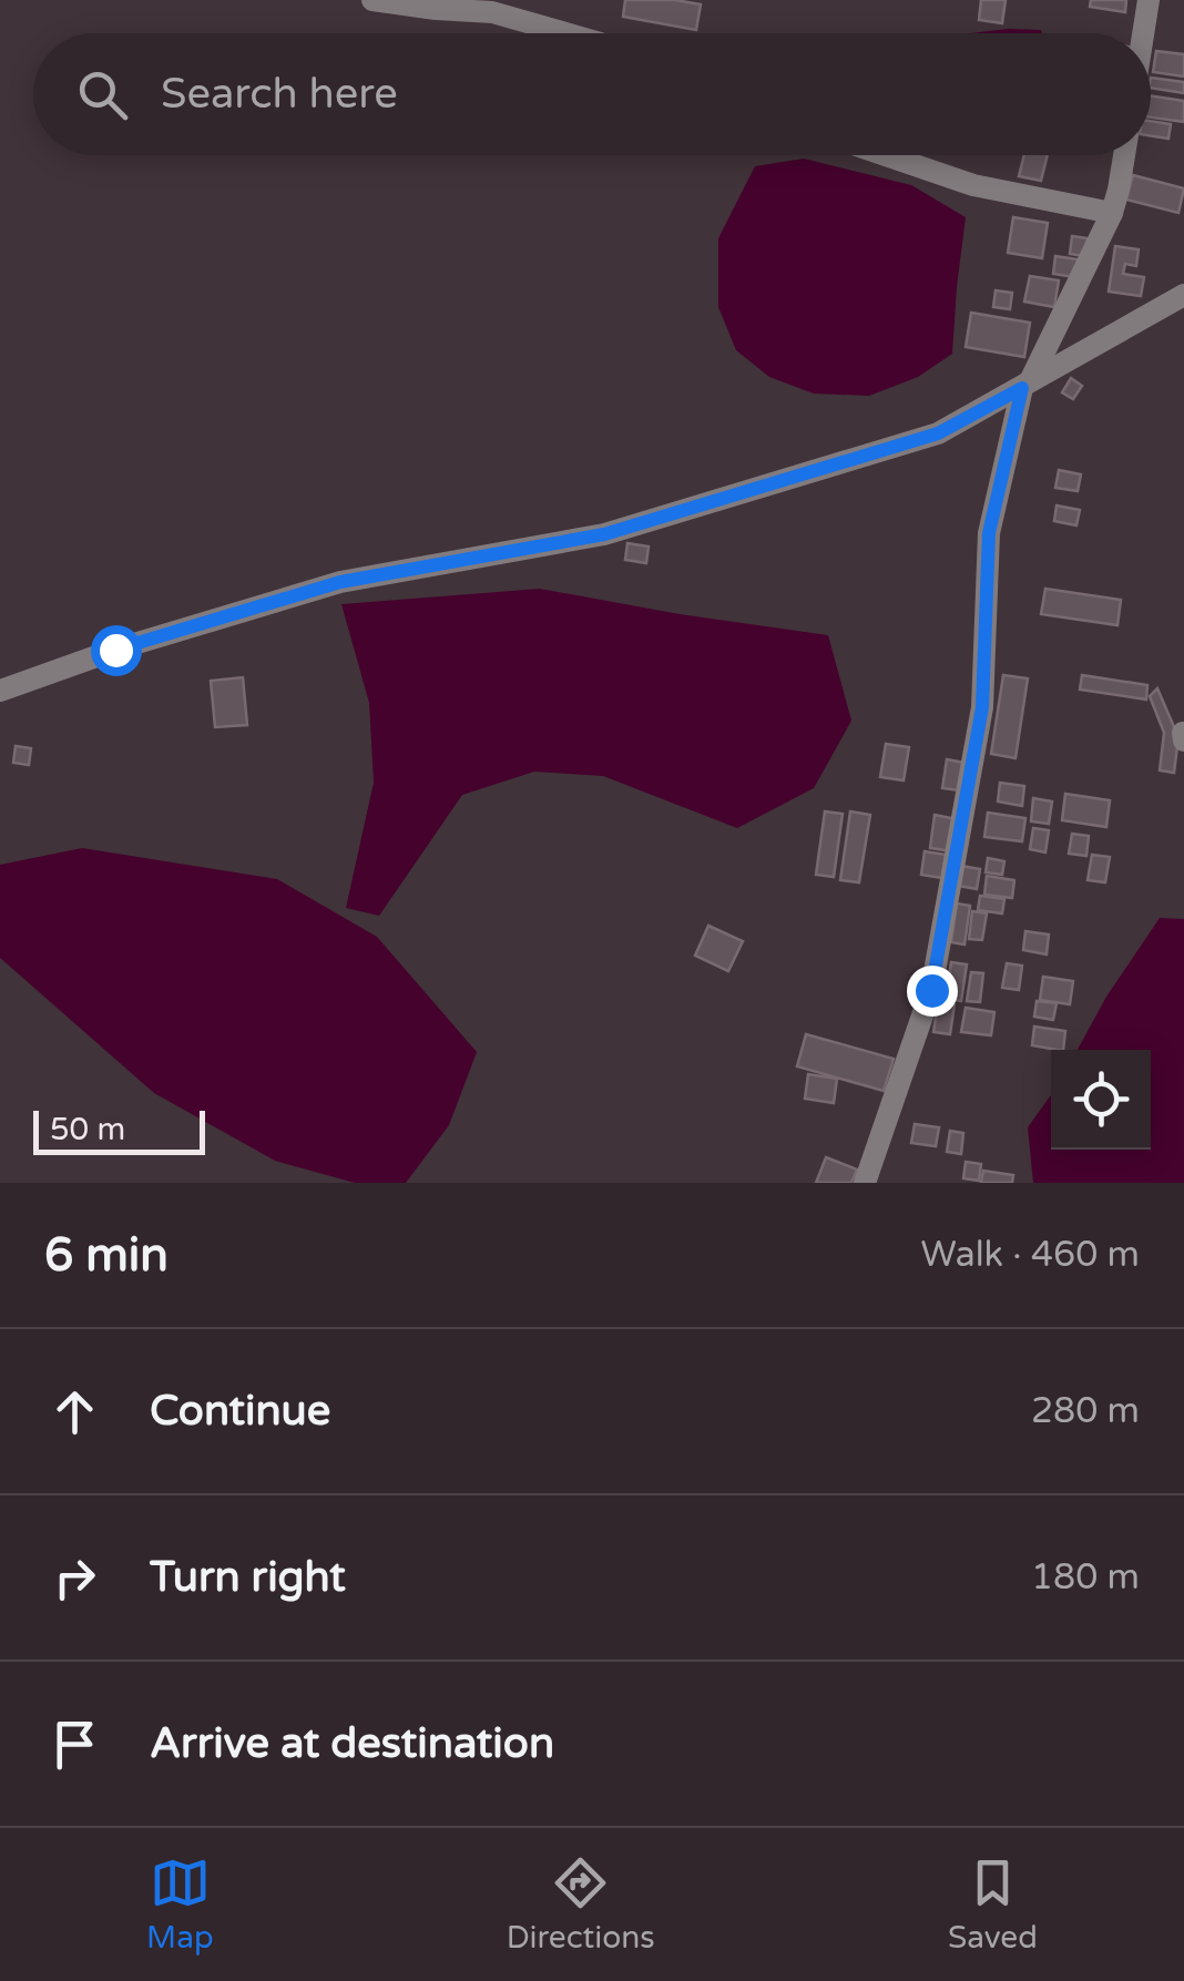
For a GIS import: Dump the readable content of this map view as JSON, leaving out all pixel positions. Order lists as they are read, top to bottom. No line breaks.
{"scale_bar":"50 m","page":{"search":"Search here","scale":"50 m","heading":["6 min","Walk · 460 m"],"list":[["Continue","280 m"],["Turn right","180 m"],"Arrive at destination"],"nav":["Map","Directions","Saved"]}}
